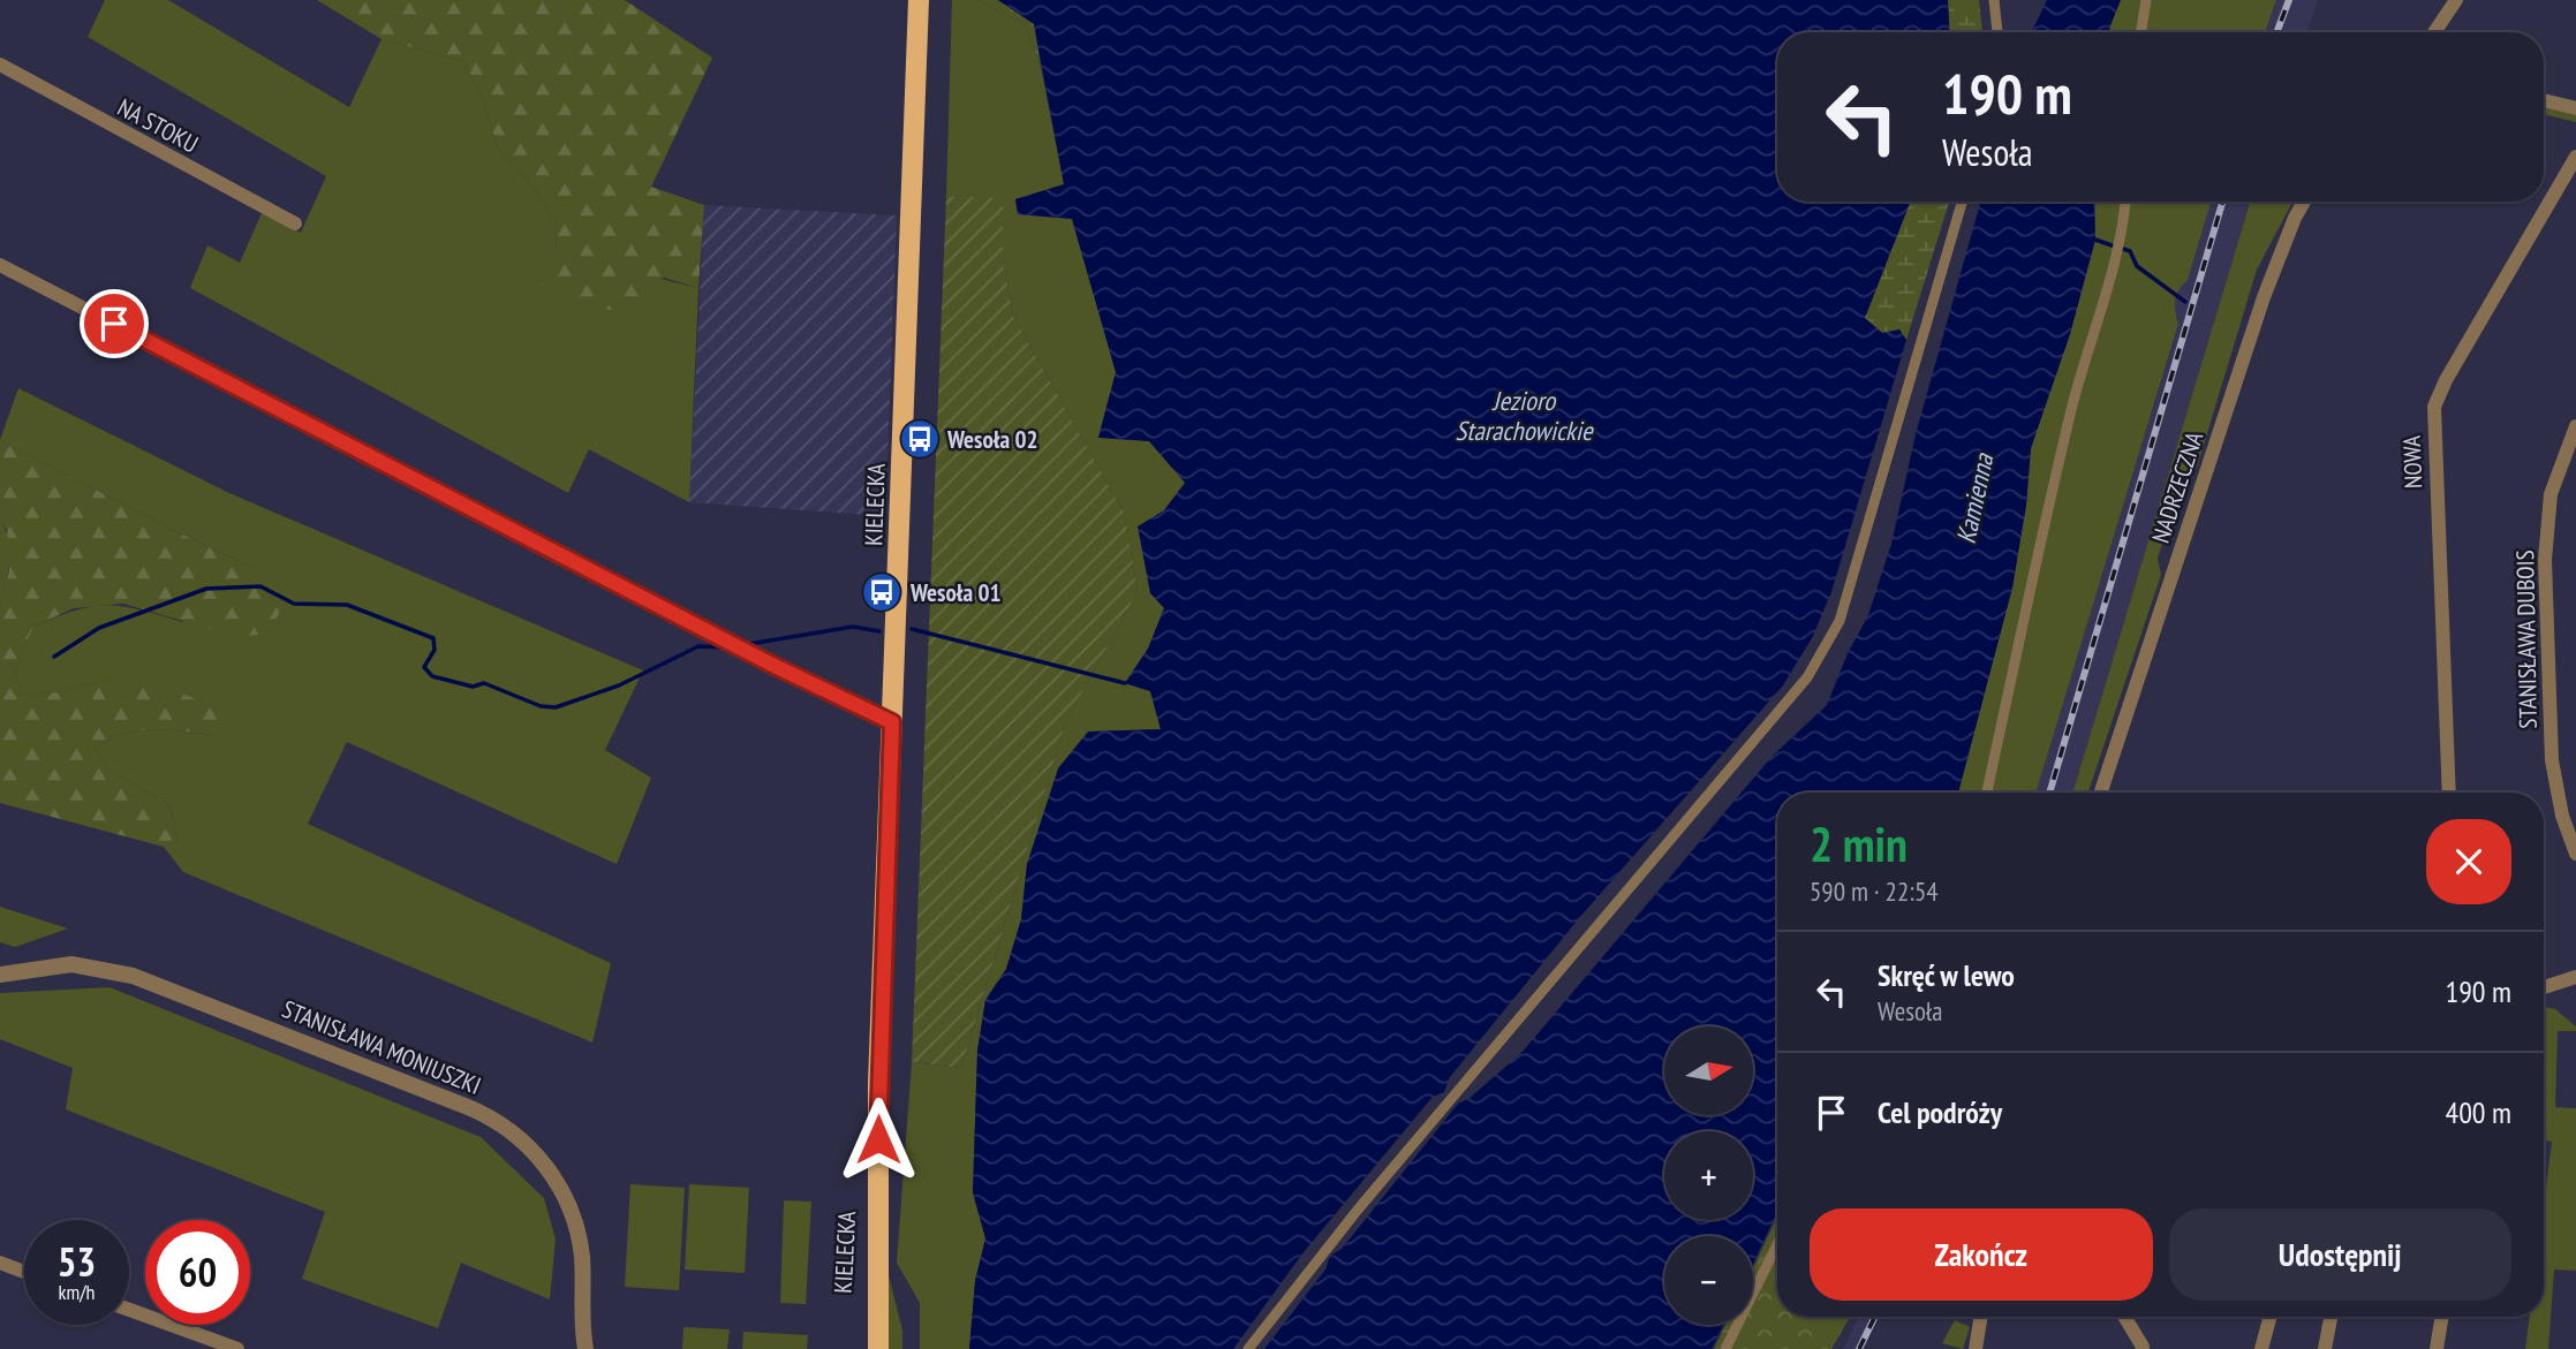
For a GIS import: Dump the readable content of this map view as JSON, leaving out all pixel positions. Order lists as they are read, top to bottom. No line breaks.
{"streets":{"main road":["KIELECKA"],"street":["NA STOKU","NOWA","NADRZECZNA","STANISŁAWA DUBOIS","STANISŁAWA MONIUSZKI"]},"water":["Jezioro Starachowickie","Kamienna"],"places":{"bus stop":["Wesoła 02","Wesoła 01"]},"north":"right","page":{"turn":["190 m","Wesoła"],"heading":["2 min","590 m · 22:54"],"list":[{"name":"Skręć w lewo","note":"Wesoła","value":"190 m"},{"name":"Cel podróży","value":"400 m"}],"map_buttons":["+","−"],"buttons":["Zakończ","Udostępnij"],"speed":"53 km/h","limit":"60"}}
